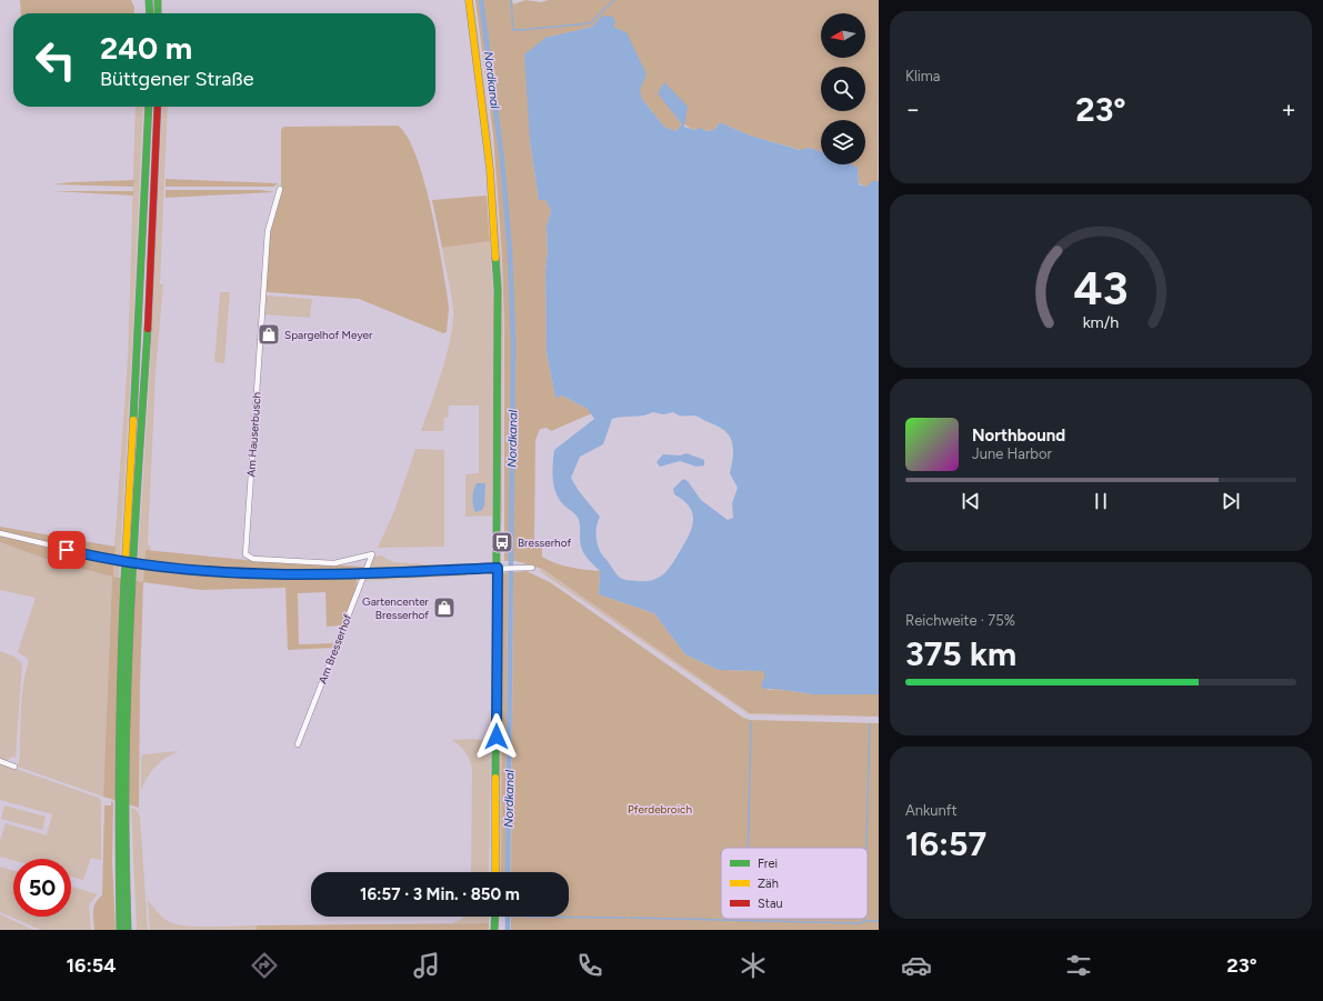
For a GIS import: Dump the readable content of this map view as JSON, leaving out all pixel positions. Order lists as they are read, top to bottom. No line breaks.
{"streets":{"street":["Am Hauserbusch","Am Bresserhof"]},"crossings":[["Am Hauserbusch","Am Bresserhof"]],"water":["Nordkanal"],"parks":["Pferdebroich"],"places":{"shop":["Spargelhof Meyer","Gartencenter Bresserhof"],"bus stop":["Bresserhof"]},"legend":["Frei","Zäh","Stau"],"north":"left","page":{"tile":["Klima",["Reichweite · 75%","375 km"],["Ankunft","16:57"]],"turn":["240 m","Büttgener Straße"],"heat":["−","23°","+"],"song":["Northbound","June Harbor"],"limit":"50","trip":"16:57 · 3 Min. · 850 m","tabs":["16:54","23°"],"gauge":["43","km/h"]}}
